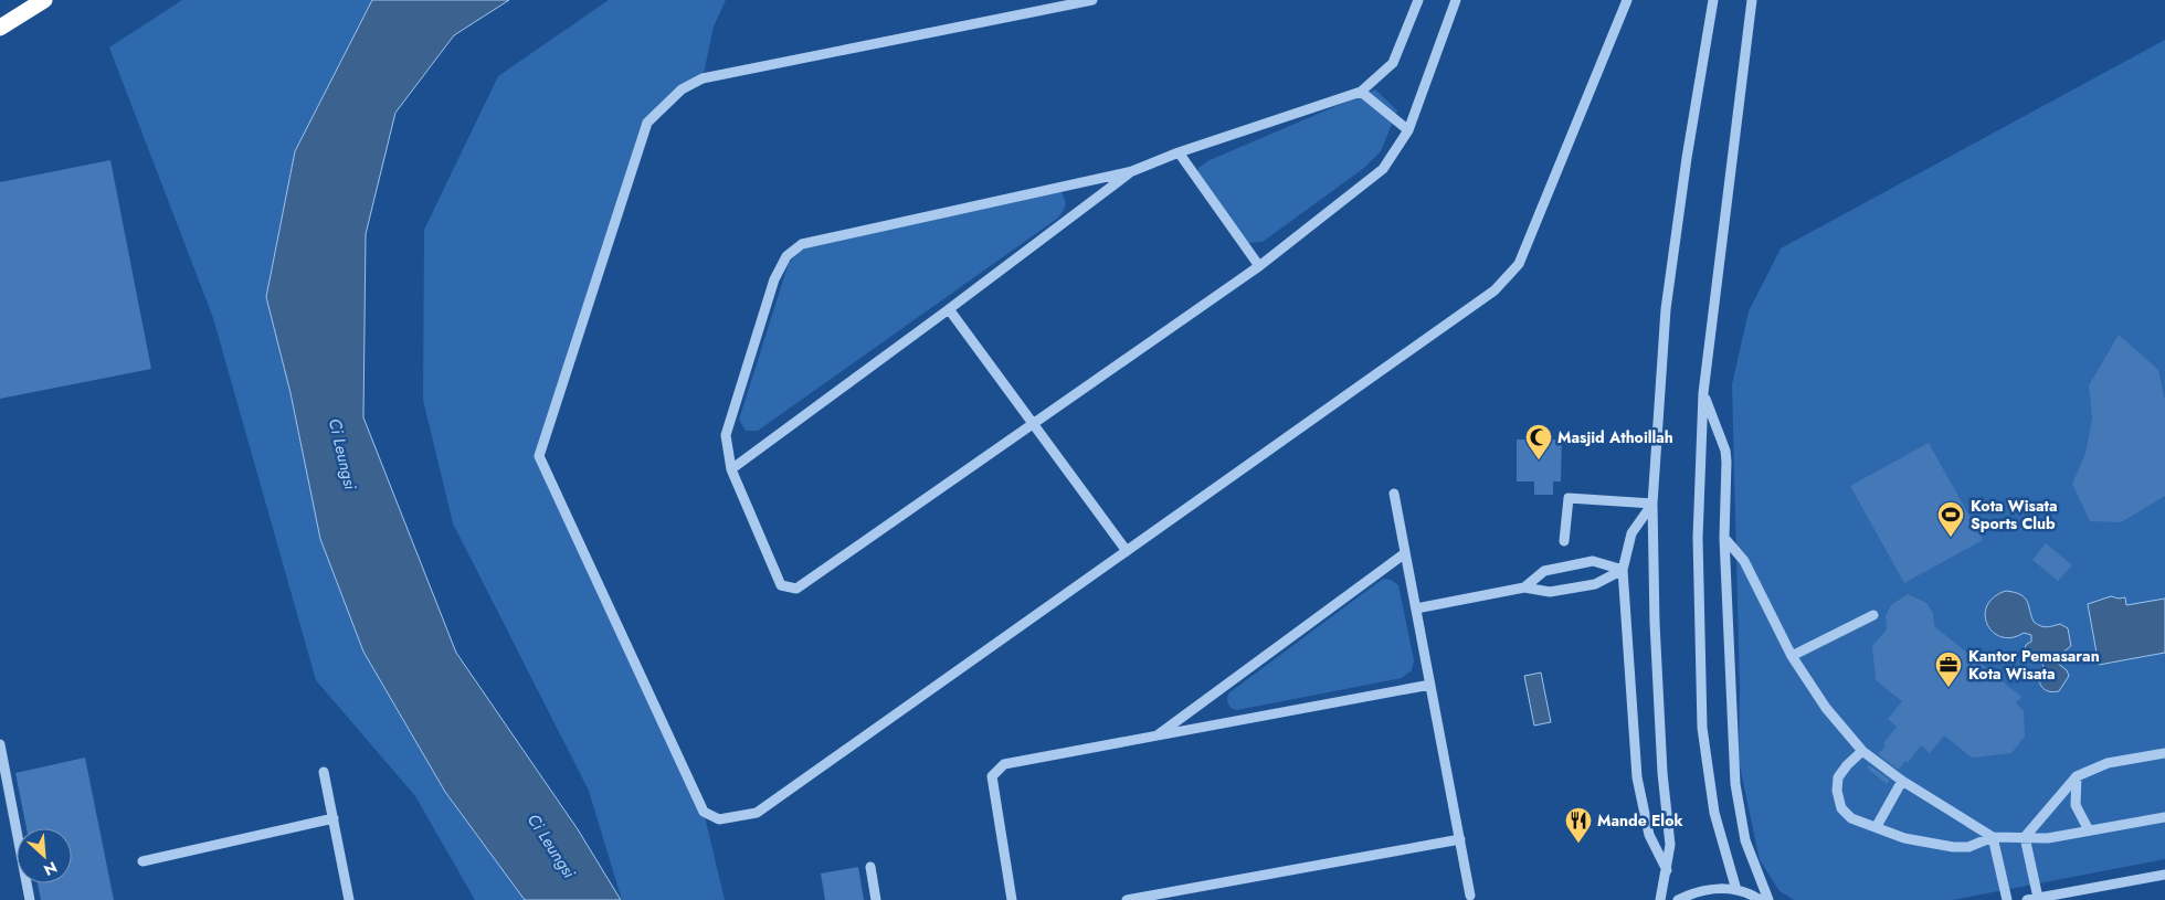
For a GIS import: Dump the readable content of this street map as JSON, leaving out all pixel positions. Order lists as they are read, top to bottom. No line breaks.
{"water":["Ci Leungsi"],"places":{"mosque":["Masjid Athoillah"],"sports":["Kota Wisata Sports Club"],"office":["Kantor Pemasaran Kota Wisata"],"restaurant":["Mande Elok"]},"north":"bottom right"}
